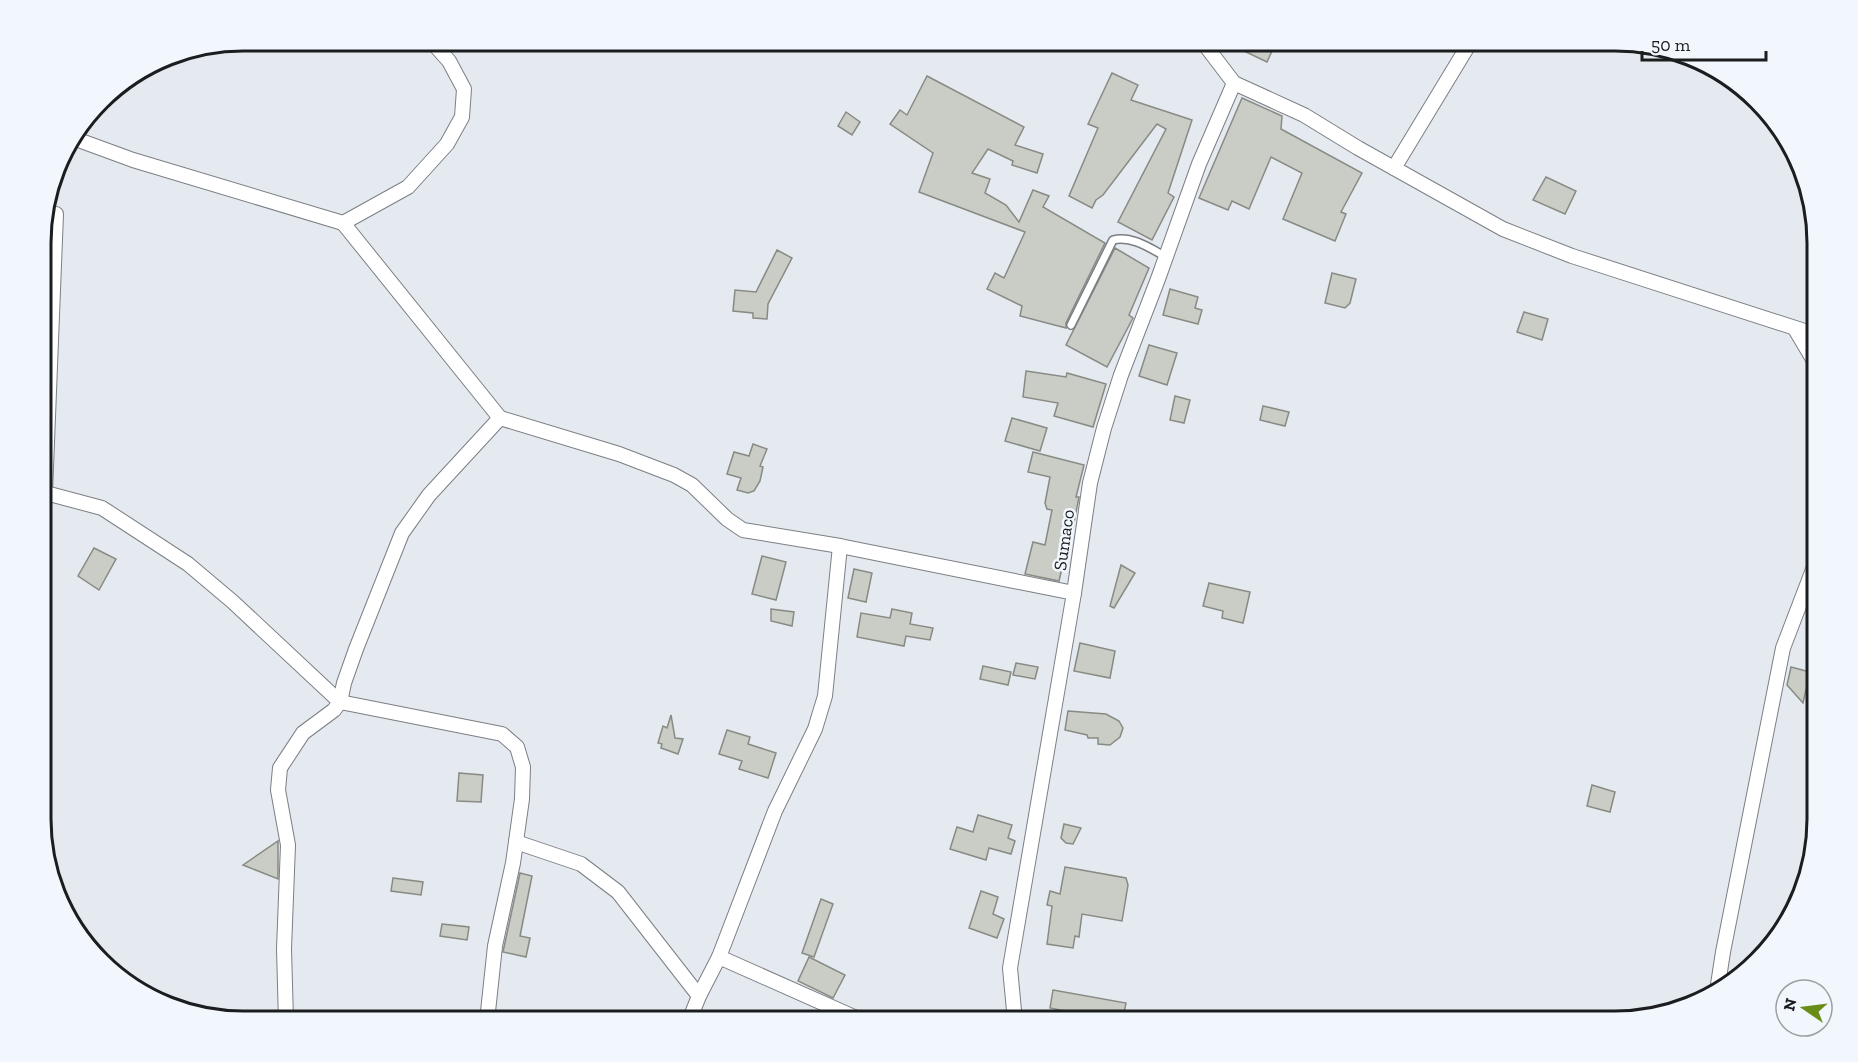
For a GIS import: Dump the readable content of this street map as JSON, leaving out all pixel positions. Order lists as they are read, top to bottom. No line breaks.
{"streets":{"street":["Sumaco"]},"scale_bar":"50 m","north":"left"}
